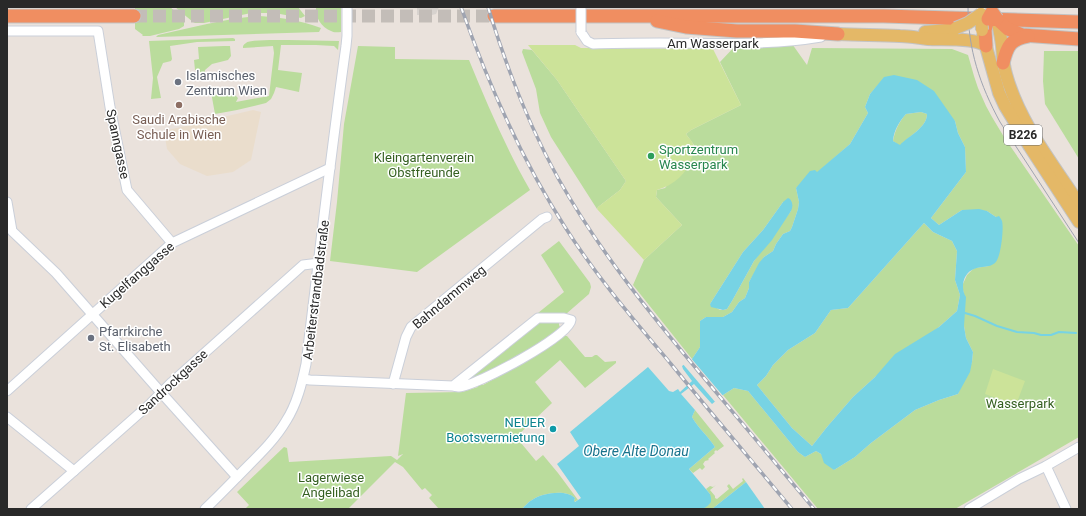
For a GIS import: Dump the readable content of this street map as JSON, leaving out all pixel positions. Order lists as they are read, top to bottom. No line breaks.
{"streets":{"main road":["B226"],"street":["Am Wasserpark","Spanngasse","Kugelfanggasse","Arbeiterstrandbadstraße","Bahndammweg","Sandrockgasse"]},"crossings":[["Spanngasse","Kugelfanggasse"],["Kugelfanggasse","Arbeiterstrandbadstraße"],["Arbeiterstrandbadstraße","Sandrockgasse"]],"water":["Obere Alte Donau"],"parks":["Kleingartenverein Obstfreunde","Wasserpark","Lagerwiese Angelibad"],"places":["Islamisches Zentrum Wien","Saudi Arabische Schule in Wien","Sportzentrum Wasserpark","Pfarrkirche St. Elisabeth","NEUER Bootsvermietung"]}
